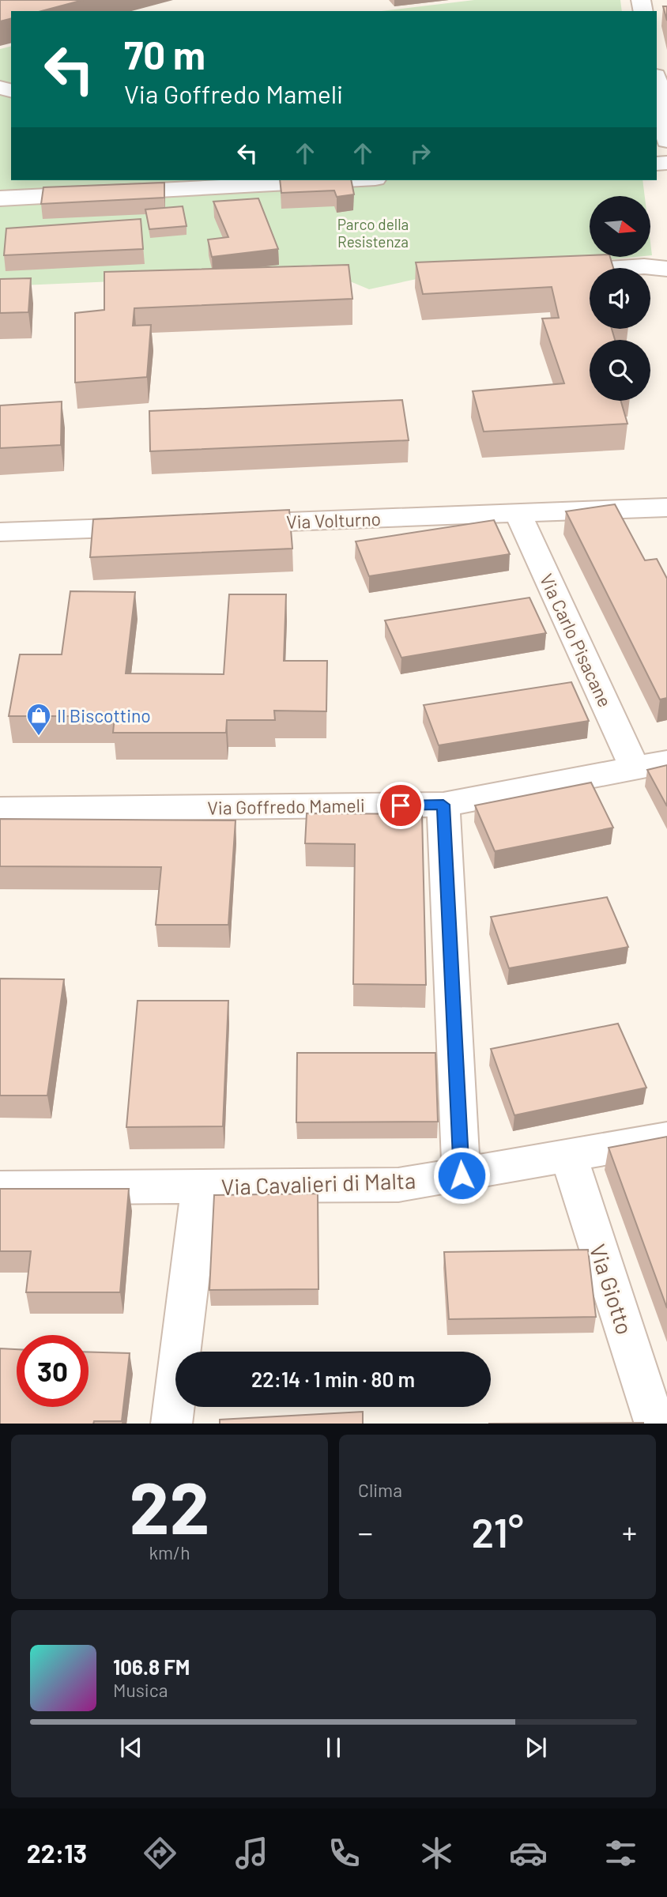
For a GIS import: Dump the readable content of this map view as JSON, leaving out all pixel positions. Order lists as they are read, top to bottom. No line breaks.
{"streets":{"street":["Via Volturno","Via Carlo Pisacane","Via Goffredo Mameli","Via Cavalieri di Malta","Via Giotto"]},"crossings":[["Via Volturno","Via Carlo Pisacane"],["Via Carlo Pisacane","Via Goffredo Mameli"],["Via Cavalieri di Malta","Via Giotto"]],"parks":["Parco della Resistenza"],"places":{"shop":["Il Biscottino"]},"north":"right","page":{"turn":["70 m","Via Goffredo Mameli"],"limit":"30","trip":"22:14 · 1 min · 80 m","tile":[["22","km/h"],"Clima"],"heat":["−","21°","+"],"song":["106.8 FM","Musica"],"tabs":"22:13"}}
